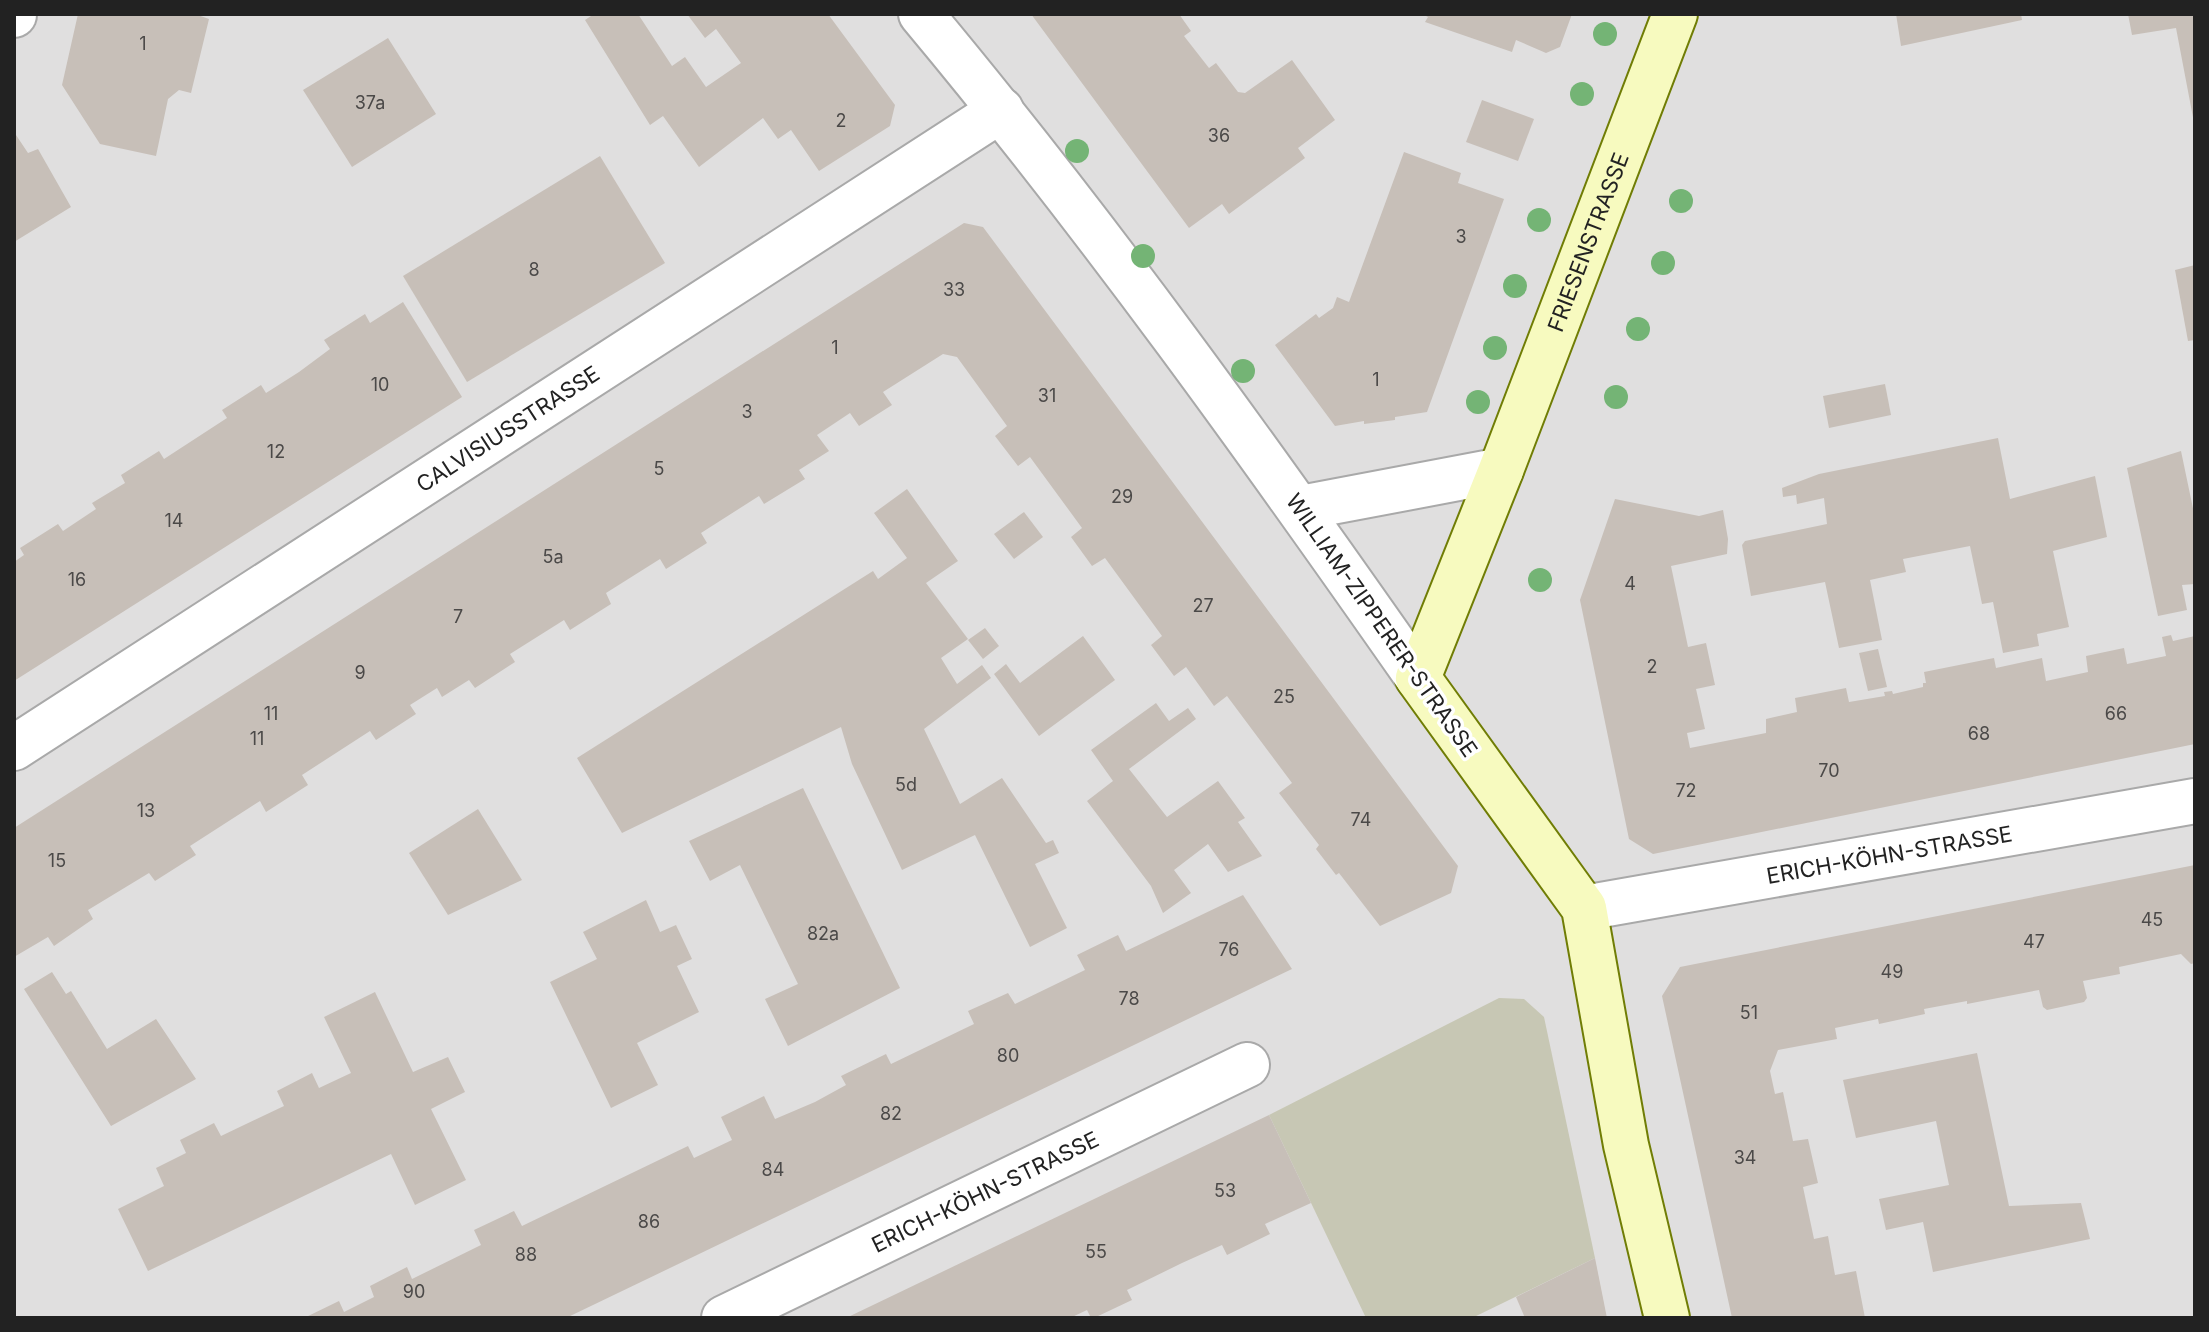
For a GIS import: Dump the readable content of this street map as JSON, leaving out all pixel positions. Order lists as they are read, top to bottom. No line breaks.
{"streets":{"street":["FRIESENSTRASSE","CALVISIUSSTRASSE","WILLIAM-ZIPPERER-STRASSE","ERICH-KÖHN-STRASSE"]},"crossings":[["FRIESENSTRASSE","WILLIAM-ZIPPERER-STRASSE"],["CALVISIUSSTRASSE","WILLIAM-ZIPPERER-STRASSE"],["WILLIAM-ZIPPERER-STRASSE","ERICH-KÖHN-STRASSE"]],"house_numbers":["1","37a","2","36","3","8","33","1","1","10","31","3","12","5","29","14","5a","16","4","27","7","2","9","25","11","66","68","11","70","5d","72","13","74","15","45","82a","47","76","49","78","51","80","82","34","84","53","86","55","88","90"]}
